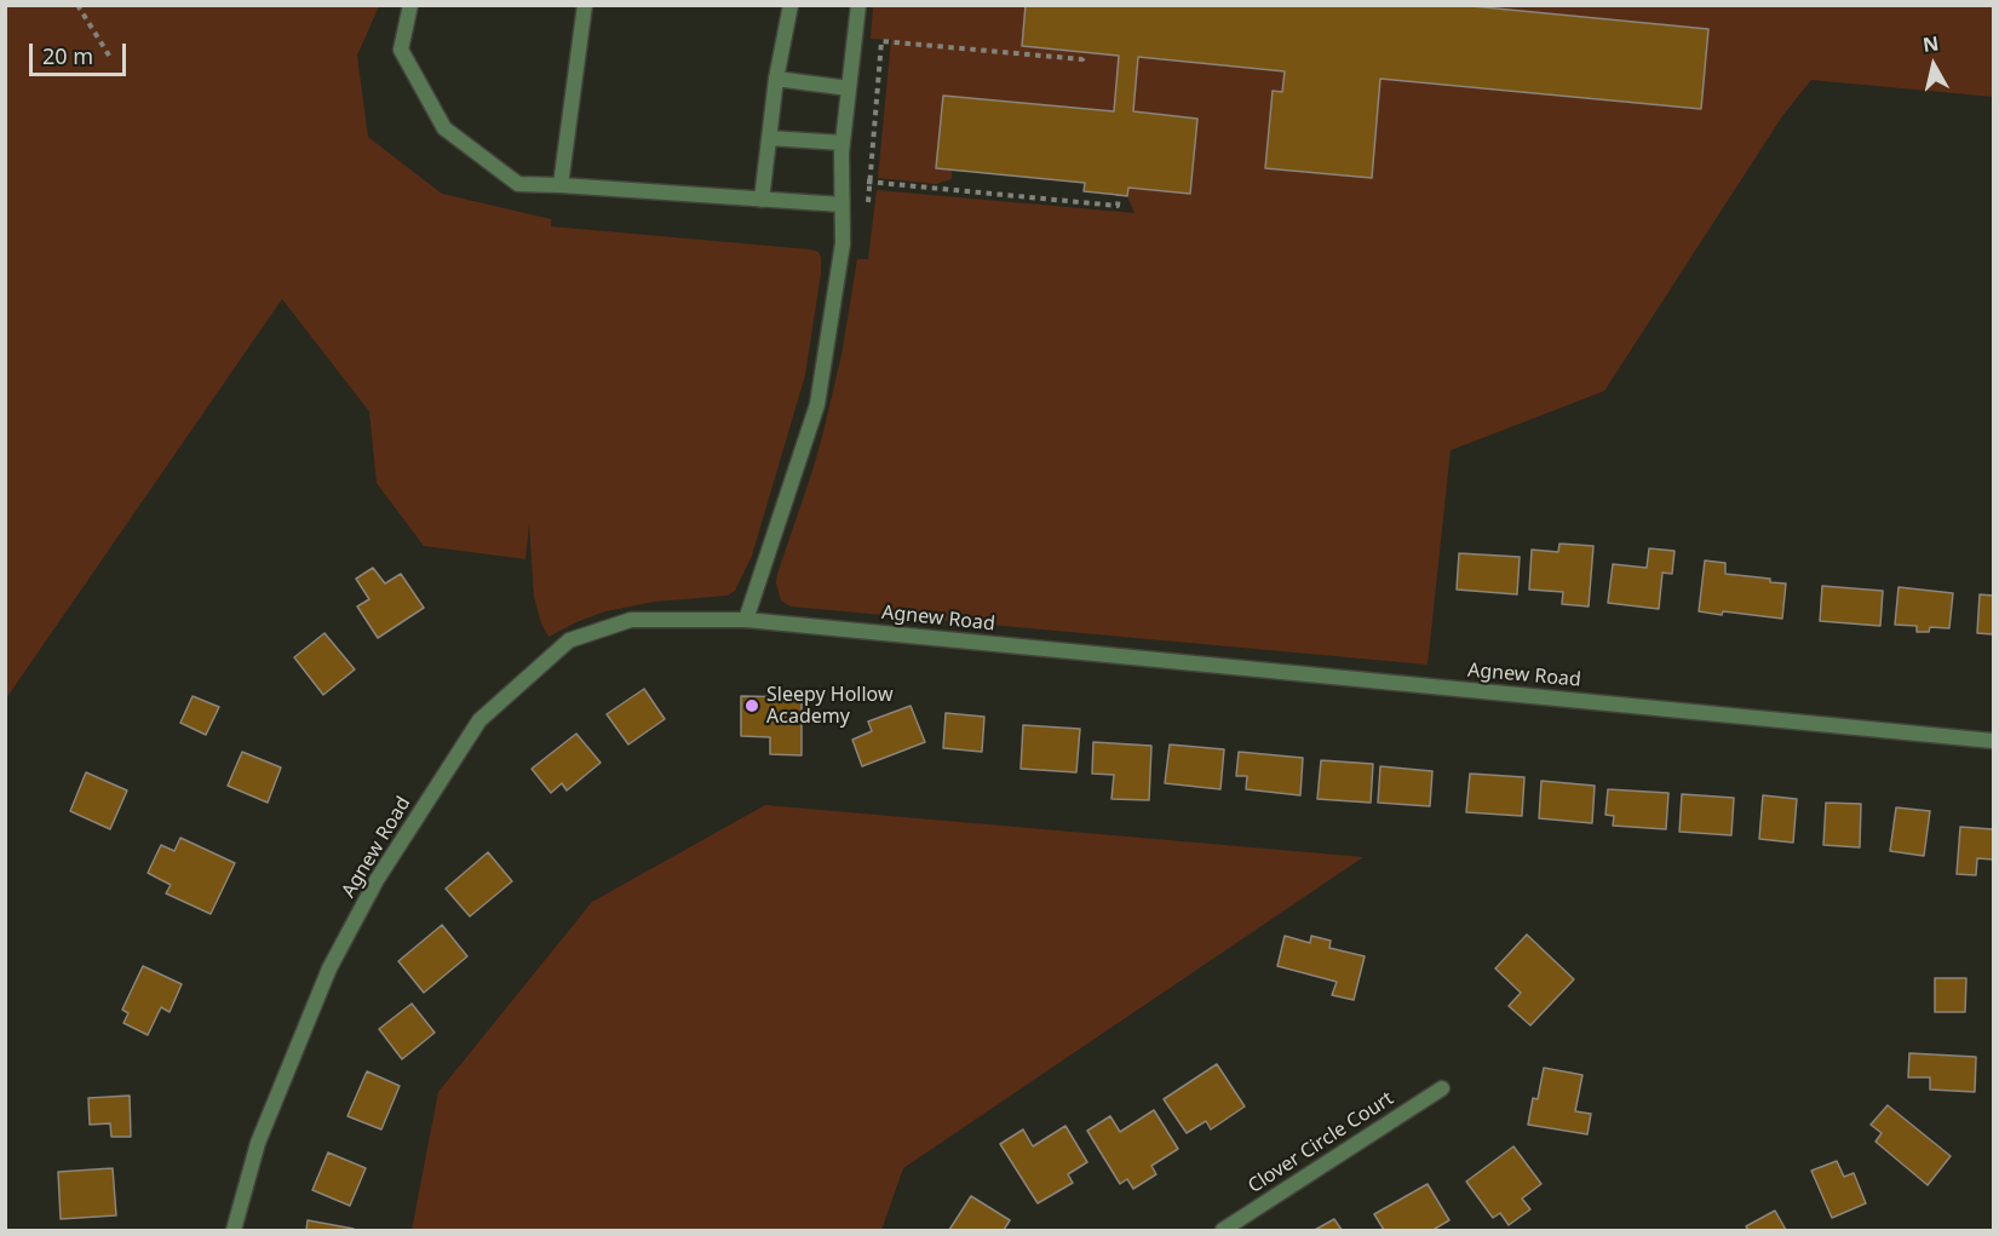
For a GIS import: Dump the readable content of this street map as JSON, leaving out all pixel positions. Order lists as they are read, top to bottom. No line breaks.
{"streets":{"street":["Agnew Road","Clover Circle Court"]},"places":["Sleepy Hollow Academy"],"scale_bar":"20 m","north":"top"}
